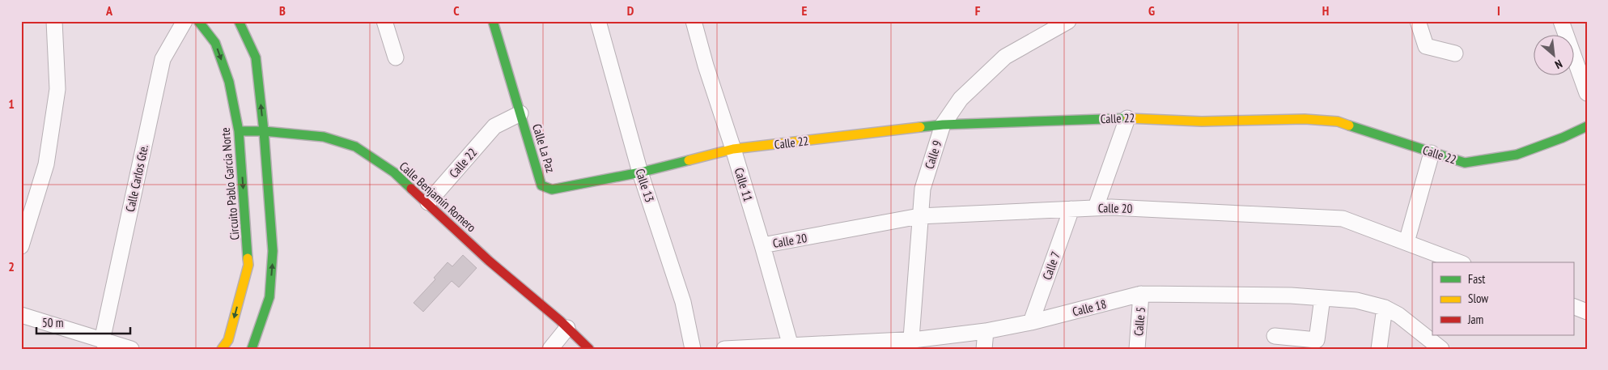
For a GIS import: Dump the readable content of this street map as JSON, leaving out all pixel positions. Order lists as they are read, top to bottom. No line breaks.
{"streets":{"street":["Calle 22","Calle La Paz","Calle 9","Calle Carlos Gte.","Circuito Pablo García Norte","Calle 11","Calle 13","Calle Benjamín Romero","Calle 20","Calle 7","Calle 18","Calle 5"]},"crossings":[["Calle 22","Calle La Paz"],["Calle 22","Calle 9"],["Calle 22","Calle 11"],["Calle 22","Calle 13"],["Calle 22","Calle Benjamín Romero"],["Calle La Paz","Calle 13"],["Calle 9","Calle 20"],["Calle 9","Calle 18"],["Circuito Pablo García Norte","Calle Benjamín Romero"],["Calle 11","Calle 20"],["Calle 11","Calle 18"],["Calle 20","Calle 7"],["Calle 7","Calle 18"],["Calle 18","Calle 5"]],"legend":["Fast","Slow","Jam"],"scale_bar":"50 m","north":"bottom right","grid":{"columns":["A","B","C","D","E","F","G","H","I"],"rows":["1","2"]}}
